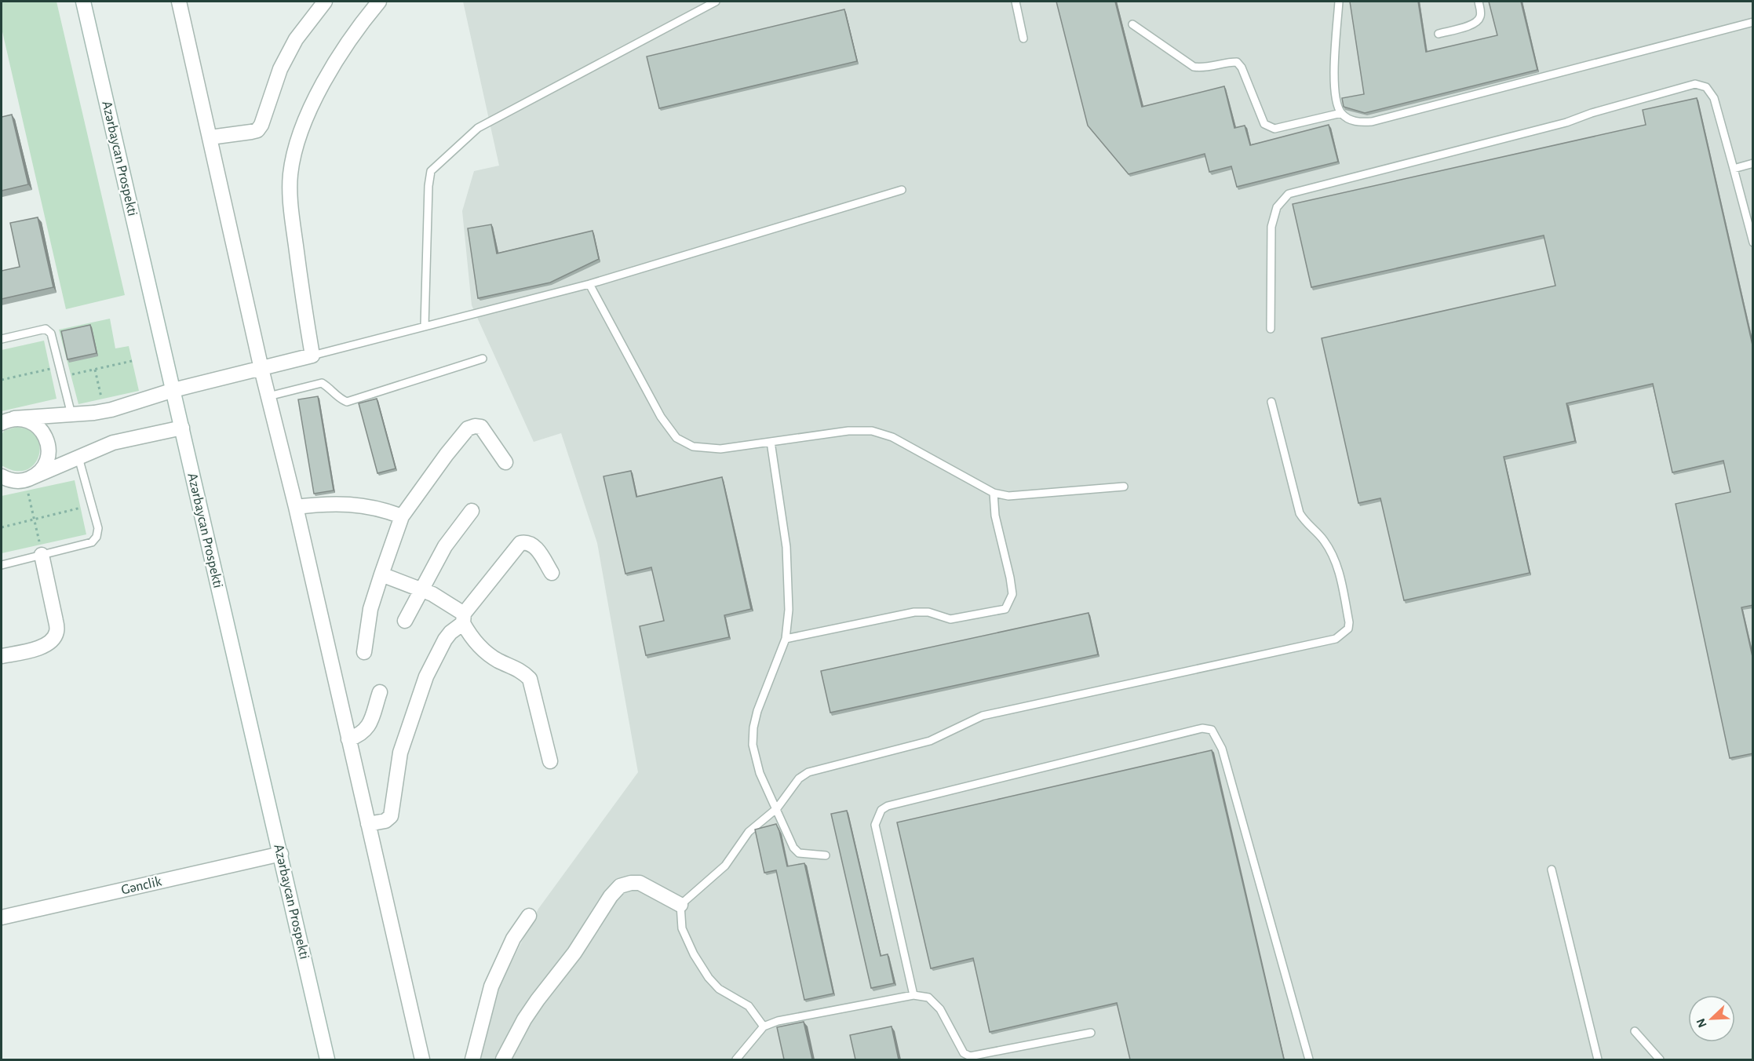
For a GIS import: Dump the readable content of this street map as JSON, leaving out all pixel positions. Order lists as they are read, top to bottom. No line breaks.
{"streets":{"street":["Azərbaycan Prospekti","Gənclik"]},"crossings":[["Azərbaycan Prospekti","Gənclik"]],"north":"bottom left"}
